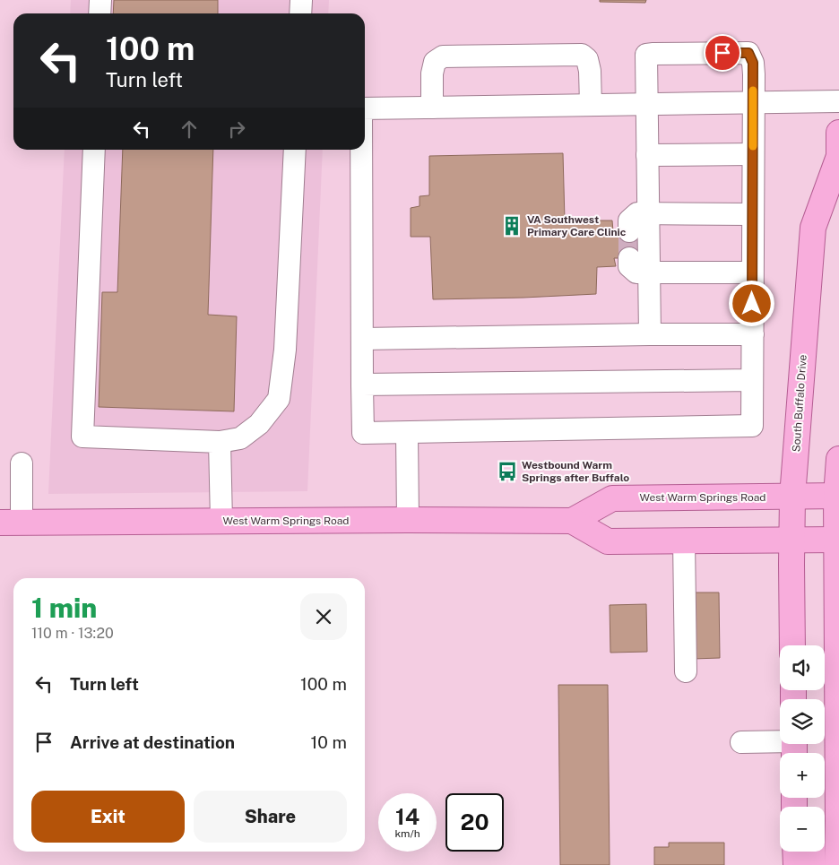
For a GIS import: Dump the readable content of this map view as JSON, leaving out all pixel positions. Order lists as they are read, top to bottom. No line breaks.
{"streets":{"main road":["South Buffalo Drive","West Warm Springs Road"]},"crossings":[["South Buffalo Drive","West Warm Springs Road"]],"places":{"building":["VA Southwest Primary Care Clinic"],"bus stop":["Westbound Warm Springs after Buffalo"]},"page":{"turn":["100 m","Turn left"],"heading":["1 min","110 m · 13:20"],"map_buttons":["+","−"],"list":[{"name":"Turn left","value":"100 m"},{"name":"Arrive at destination","value":"10 m"}],"buttons":["Exit","Share"],"speed":"14 km/h","limit":"20"}}
